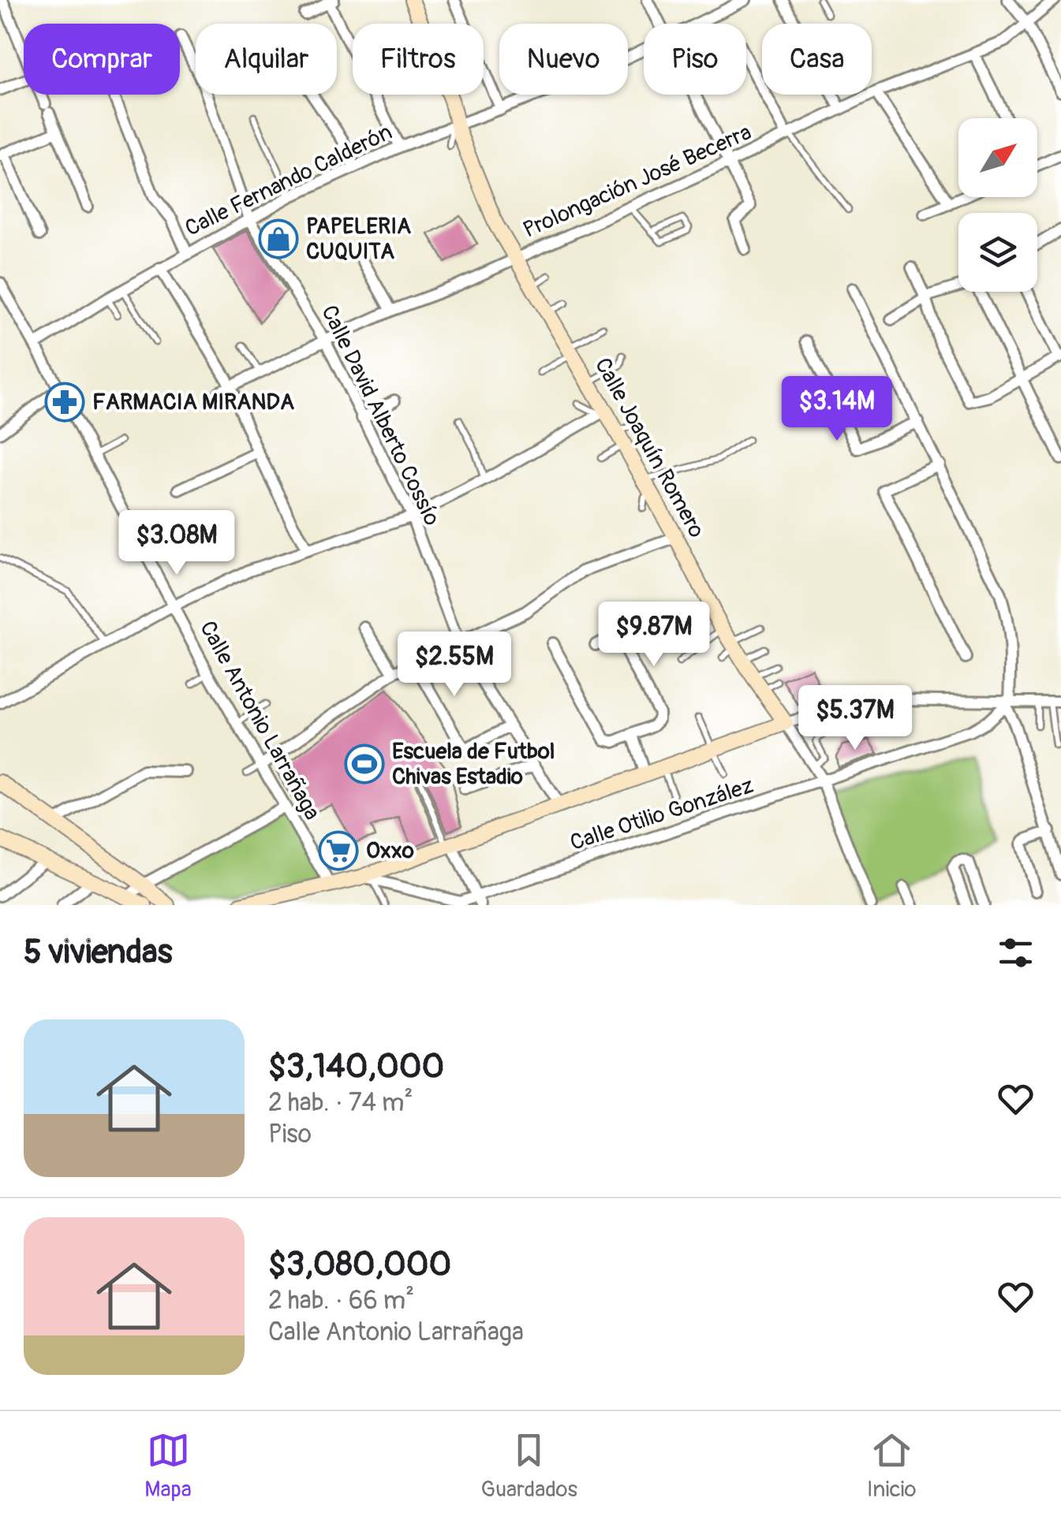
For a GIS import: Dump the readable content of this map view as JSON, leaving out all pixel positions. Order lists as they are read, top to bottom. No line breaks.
{"streets":{"street":["Calle Fernando Calderón","Prolongación José Becerra","Calle David Alberto Cossío","Calle Joaquín Romero","Calle Antonio Larrañaga","Calle Otilio González"]},"crossings":[["Calle Fernando Calderón","Calle David Alberto Cossío"],["Calle Fernando Calderón","Calle Joaquín Romero"],["Calle Fernando Calderón","Calle Antonio Larrañaga"],["Prolongación José Becerra","Calle David Alberto Cossío"],["Prolongación José Becerra","Calle Joaquín Romero"],["Calle Joaquín Romero","Calle Otilio González"]],"places":{"shop":["PAPELERIA CUQUITA"],"pharmacy":["FARMACIA MIRANDA"],"sports":["Escuela de Futbol Chivas Estadio"],"supermarket":["Oxxo"]},"north":"top right","page":{"chip":["Comprar","Alquilar","Filtros","Nuevo","Piso","Casa"],"price":["$3.14M","$3.08M","$9.87M","$2.55M","$5.37M"],"heading":"5 viviendas","list":[{"name":"$3,140,000","note":"2 hab. · 74 m² · Piso"},{"name":"$3,080,000","note":"2 hab. · 66 m² · Calle Antonio Larrañaga"}],"tabs":["Mapa","Guardados","Inicio"]}}
